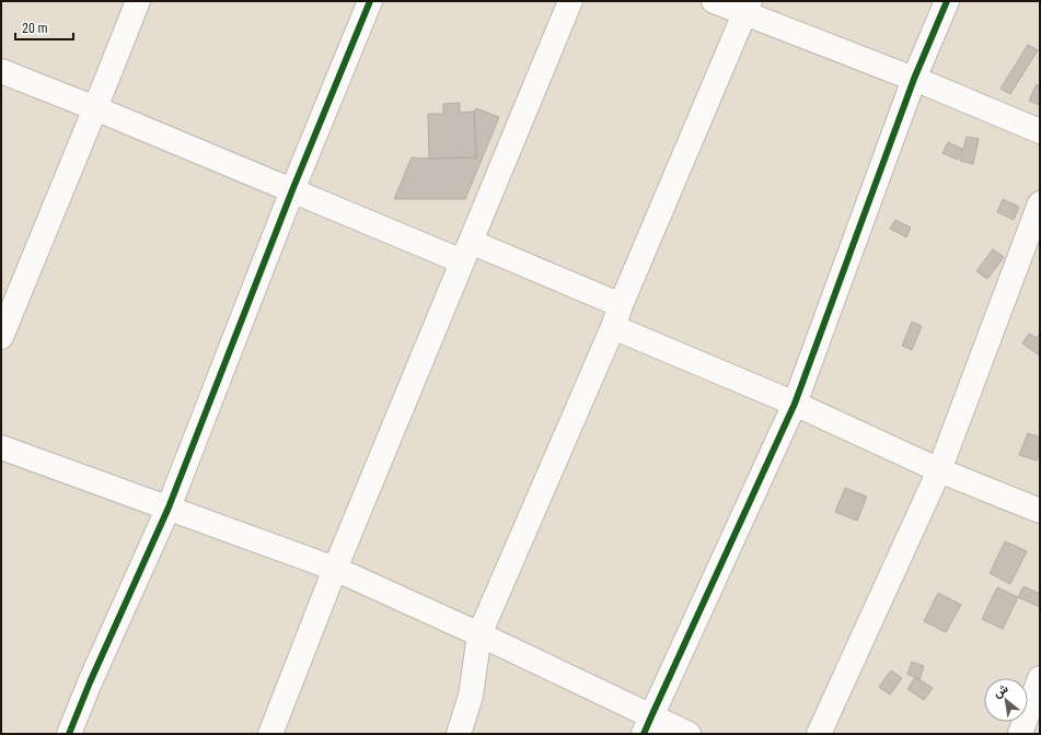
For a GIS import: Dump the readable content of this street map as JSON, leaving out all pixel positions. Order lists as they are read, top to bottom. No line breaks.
{"scale_bar":"20 m","north":"top left"}
